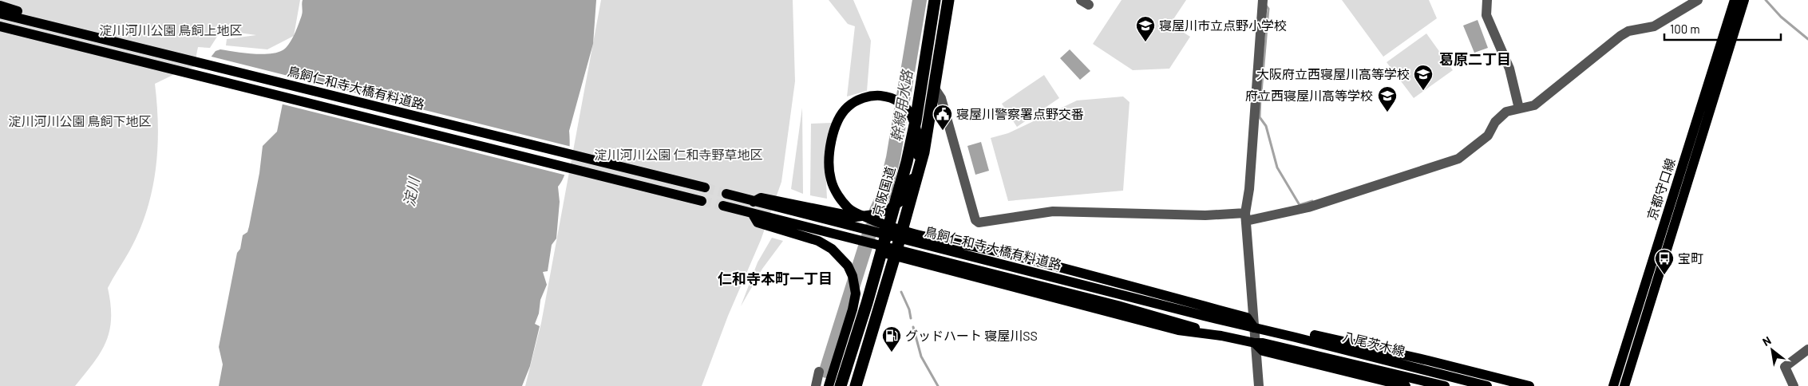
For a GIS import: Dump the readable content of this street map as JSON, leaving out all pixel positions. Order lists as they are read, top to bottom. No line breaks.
{"streets":{"highway":["京阪国道"],"main road":["鳥飼仁和寺大橋有料道路","京都守口線","八尾茨木線"]},"crossings":[["鳥飼仁和寺大橋有料道路","八尾茨木線"]],"districts":["葛原二丁目","仁和寺本町一丁目"],"water":["幹線用水路","淀川"],"parks":["淀川河川公園 鳥飼上地区","淀川河川公園 鳥飼下地区","淀川河川公園 仁和寺野草地区"],"places":{"school or university":["寝屋川市立点野小学校","大阪府立西寝屋川高等学校","府立西寝屋川高等学校"],"public building":["寝屋川警察署点野交番"],"bus stop":["宝町"],"fuel station":["グッドハート 寝屋川SS"]},"scale_bar":"100 m","north":"top left"}
